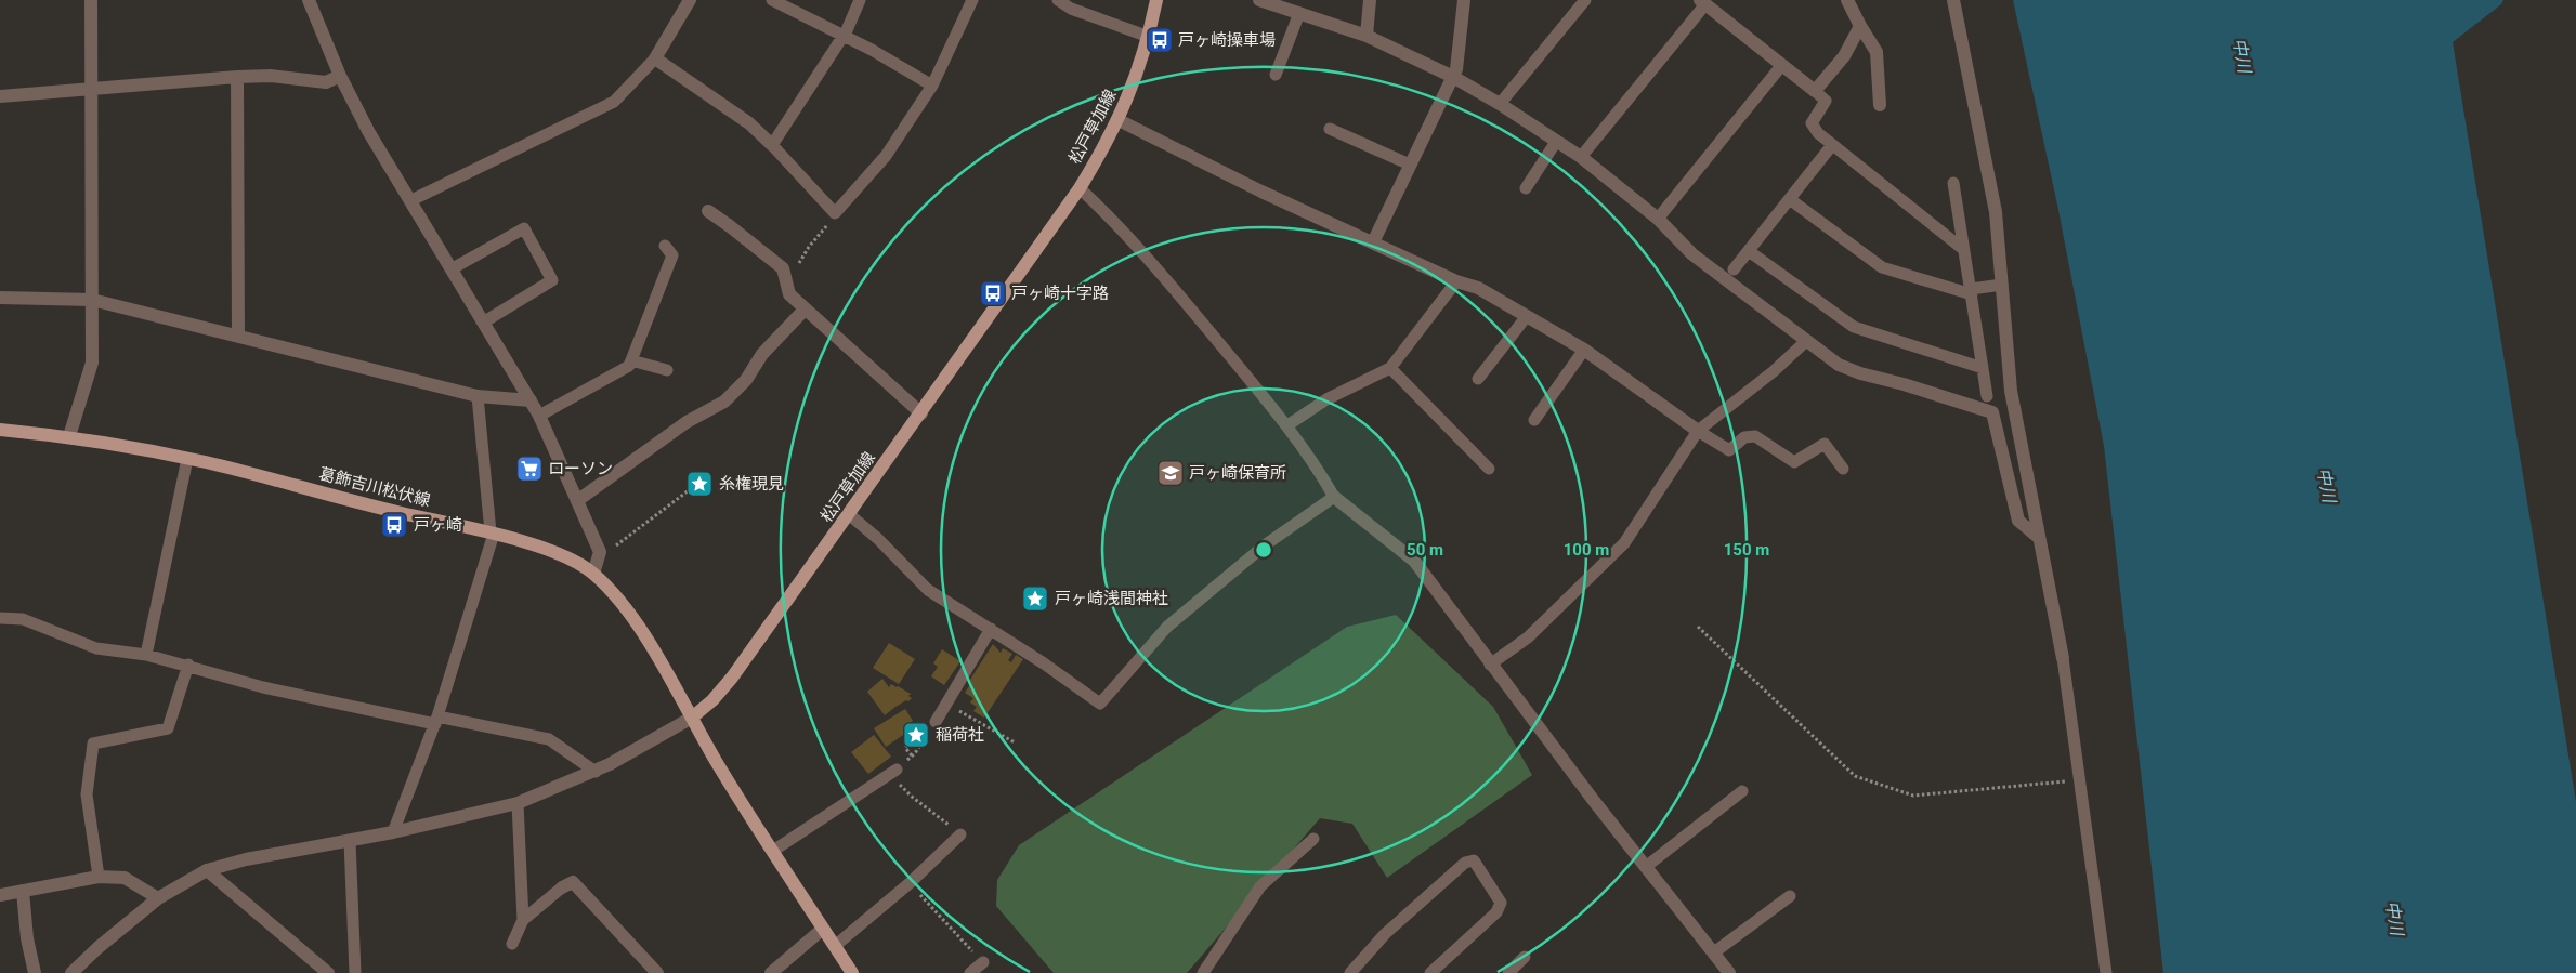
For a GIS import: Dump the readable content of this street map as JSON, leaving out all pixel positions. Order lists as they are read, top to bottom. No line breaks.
{"streets":{"main road":["松戸草加線","葛飾吉川松伏線"]},"crossings":[["松戸草加線","葛飾吉川松伏線"]],"water":["中川"],"places":{"bus stop":["戸ヶ崎操車場","戸ヶ崎十字路","戸ヶ崎"],"supermarket":["ローソン"],"school or university":["戸ヶ崎保育所"],"place":["糸権現見","戸ヶ崎浅間神社","稲荷社"]},"rings":["50 m","100 m","150 m"]}
